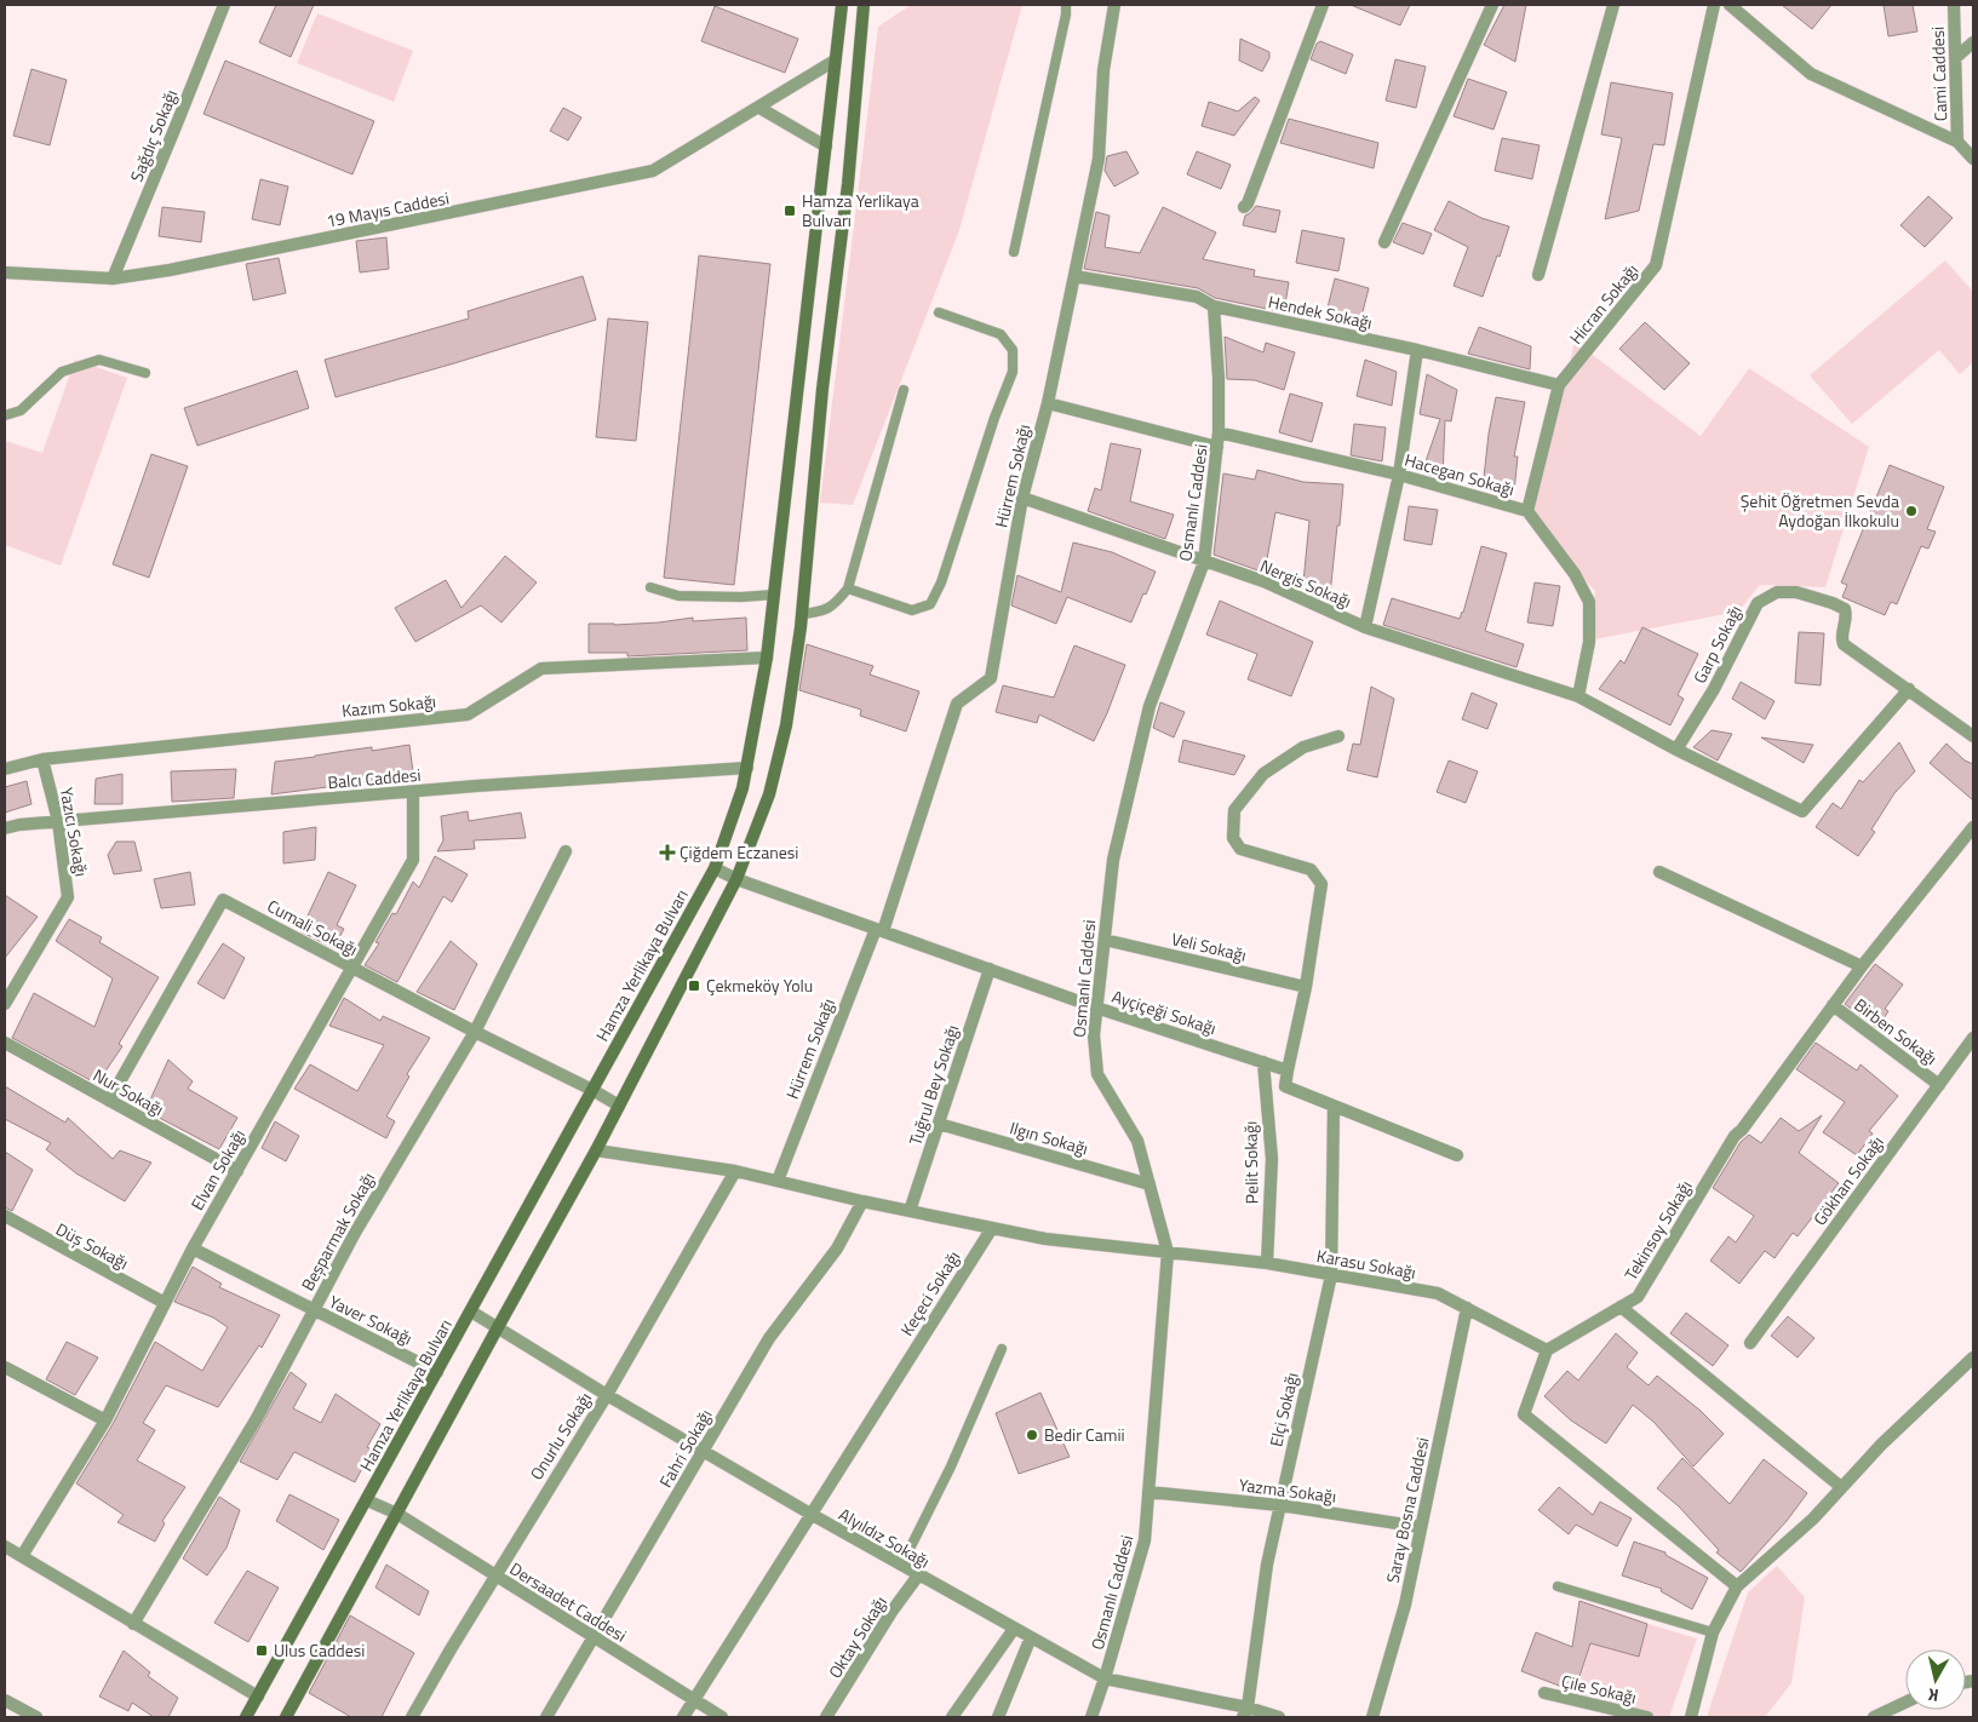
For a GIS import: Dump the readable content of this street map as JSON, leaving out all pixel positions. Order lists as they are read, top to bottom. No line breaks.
{"streets":{"main road":["Hamza Yerlikaya Bulvarı"],"street":["Cami Caddesi","Sağdıç Sokağı","19 Mayıs Caddesi","Hicran Sokağı","Hendek Sokağı","Hacegan Sokağı","Hürrem Sokağı","Osmanlı Caddesi","Nergis Sokağı","Garp Sokağı","Kazım Sokağı","Balcı Caddesi","Yazıcı Sokağı","Cumali Sokağı","Veli Sokağı","Ayçiçeği Sokağı","Birben Sokağı","Tuğrul Bey Sokağı","Nur Sokağı","Ilgın Sokağı","Pelit Sokağı","Elvan Sokağı","Gökhan Sokağı","Tekinsoy Sokağı","Beşparmak Sokağı","Düş Sokağı","Karasu Sokağı","Keçeci Sokağı","Yaver Sokağı","Elçi Sokağı","Onurlu Sokağı","Fahri Sokağı","Yazma Sokağı","Saray Bosna Caddesi","Alyıldız Sokağı","Dersaadet Caddesi","Oktay Sokağı","Çile Sokağı"]},"crossings":[["Sağdıç Sokağı","19 Mayıs Caddesi"],["19 Mayıs Caddesi","Hamza Yerlikaya Bulvarı"],["Hicran Sokağı","Hendek Sokağı"],["Hicran Sokağı","Hacegan Sokağı"],["Hendek Sokağı","Hürrem Sokağı"],["Hendek Sokağı","Osmanlı Caddesi"],["Hacegan Sokağı","Osmanlı Caddesi"],["Hacegan Sokağı","Nergis Sokağı"],["Hürrem Sokağı","Nergis Sokağı"],["Hürrem Sokağı","Ayçiçeği Sokağı"],["Osmanlı Caddesi","Nergis Sokağı"],["Osmanlı Caddesi","Veli Sokağı"],["Osmanlı Caddesi","Ayçiçeği Sokağı"],["Osmanlı Caddesi","Ilgın Sokağı"],["Osmanlı Caddesi","Karasu Sokağı"],["Osmanlı Caddesi","Yazma Sokağı"],["Osmanlı Caddesi","Alyıldız Sokağı"],["Nergis Sokağı","Garp Sokağı"],["Kazım Sokağı","Yazıcı Sokağı"],["Kazım Sokağı","Hamza Yerlikaya Bulvarı"],["Balcı Caddesi","Yazıcı Sokağı"],["Balcı Caddesi","Hamza Yerlikaya Bulvarı"],["Balcı Caddesi","Elvan Sokağı"],["Cumali Sokağı","Hamza Yerlikaya Bulvarı"],["Cumali Sokağı","Nur Sokağı"],["Cumali Sokağı","Elvan Sokağı"],["Cumali Sokağı","Beşparmak Sokağı"],["Hamza Yerlikaya Bulvarı","Ayçiçeği Sokağı"],["Hamza Yerlikaya Bulvarı","Yaver Sokağı"],["Hamza Yerlikaya Bulvarı","Alyıldız Sokağı"],["Hamza Yerlikaya Bulvarı","Dersaadet Caddesi"],["Ayçiçeği Sokağı","Tuğrul Bey Sokağı"],["Ayçiçeği Sokağı","Pelit Sokağı"],["Birben Sokağı","Gökhan Sokağı"],["Birben Sokağı","Tekinsoy Sokağı"],["Tuğrul Bey Sokağı","Ilgın Sokağı"],["Nur Sokağı","Elvan Sokağı"],["Pelit Sokağı","Karasu Sokağı"],["Elvan Sokağı","Düş Sokağı"],["Elvan Sokağı","Yaver Sokağı"],["Tekinsoy Sokağı","Karasu Sokağı"],["Beşparmak Sokağı","Yaver Sokağı"],["Karasu Sokağı","Keçeci Sokağı"],["Karasu Sokağı","Elçi Sokağı"],["Karasu Sokağı","Saray Bosna Caddesi"],["Keçeci Sokağı","Alyıldız Sokağı"],["Keçeci Sokağı","Dersaadet Caddesi"],["Elçi Sokağı","Yazma Sokağı"],["Elçi Sokağı","Alyıldız Sokağı"],["Onurlu Sokağı","Alyıldız Sokağı"],["Onurlu Sokağı","Dersaadet Caddesi"],["Fahri Sokağı","Alyıldız Sokağı"],["Fahri Sokağı","Dersaadet Caddesi"],["Yazma Sokağı","Saray Bosna Caddesi"],["Alyıldız Sokağı","Oktay Sokağı"]],"places":{"transit":["Hamza Yerlikaya Bulvarı","Çekmeköy Yolu","Ulus Caddesi"],"other":["Şehit Öğretmen Sevda Aydoğan İlkokulu","Bedir Camii"],"health":["Çiğdem Eczanesi"]},"north":"bottom"}
